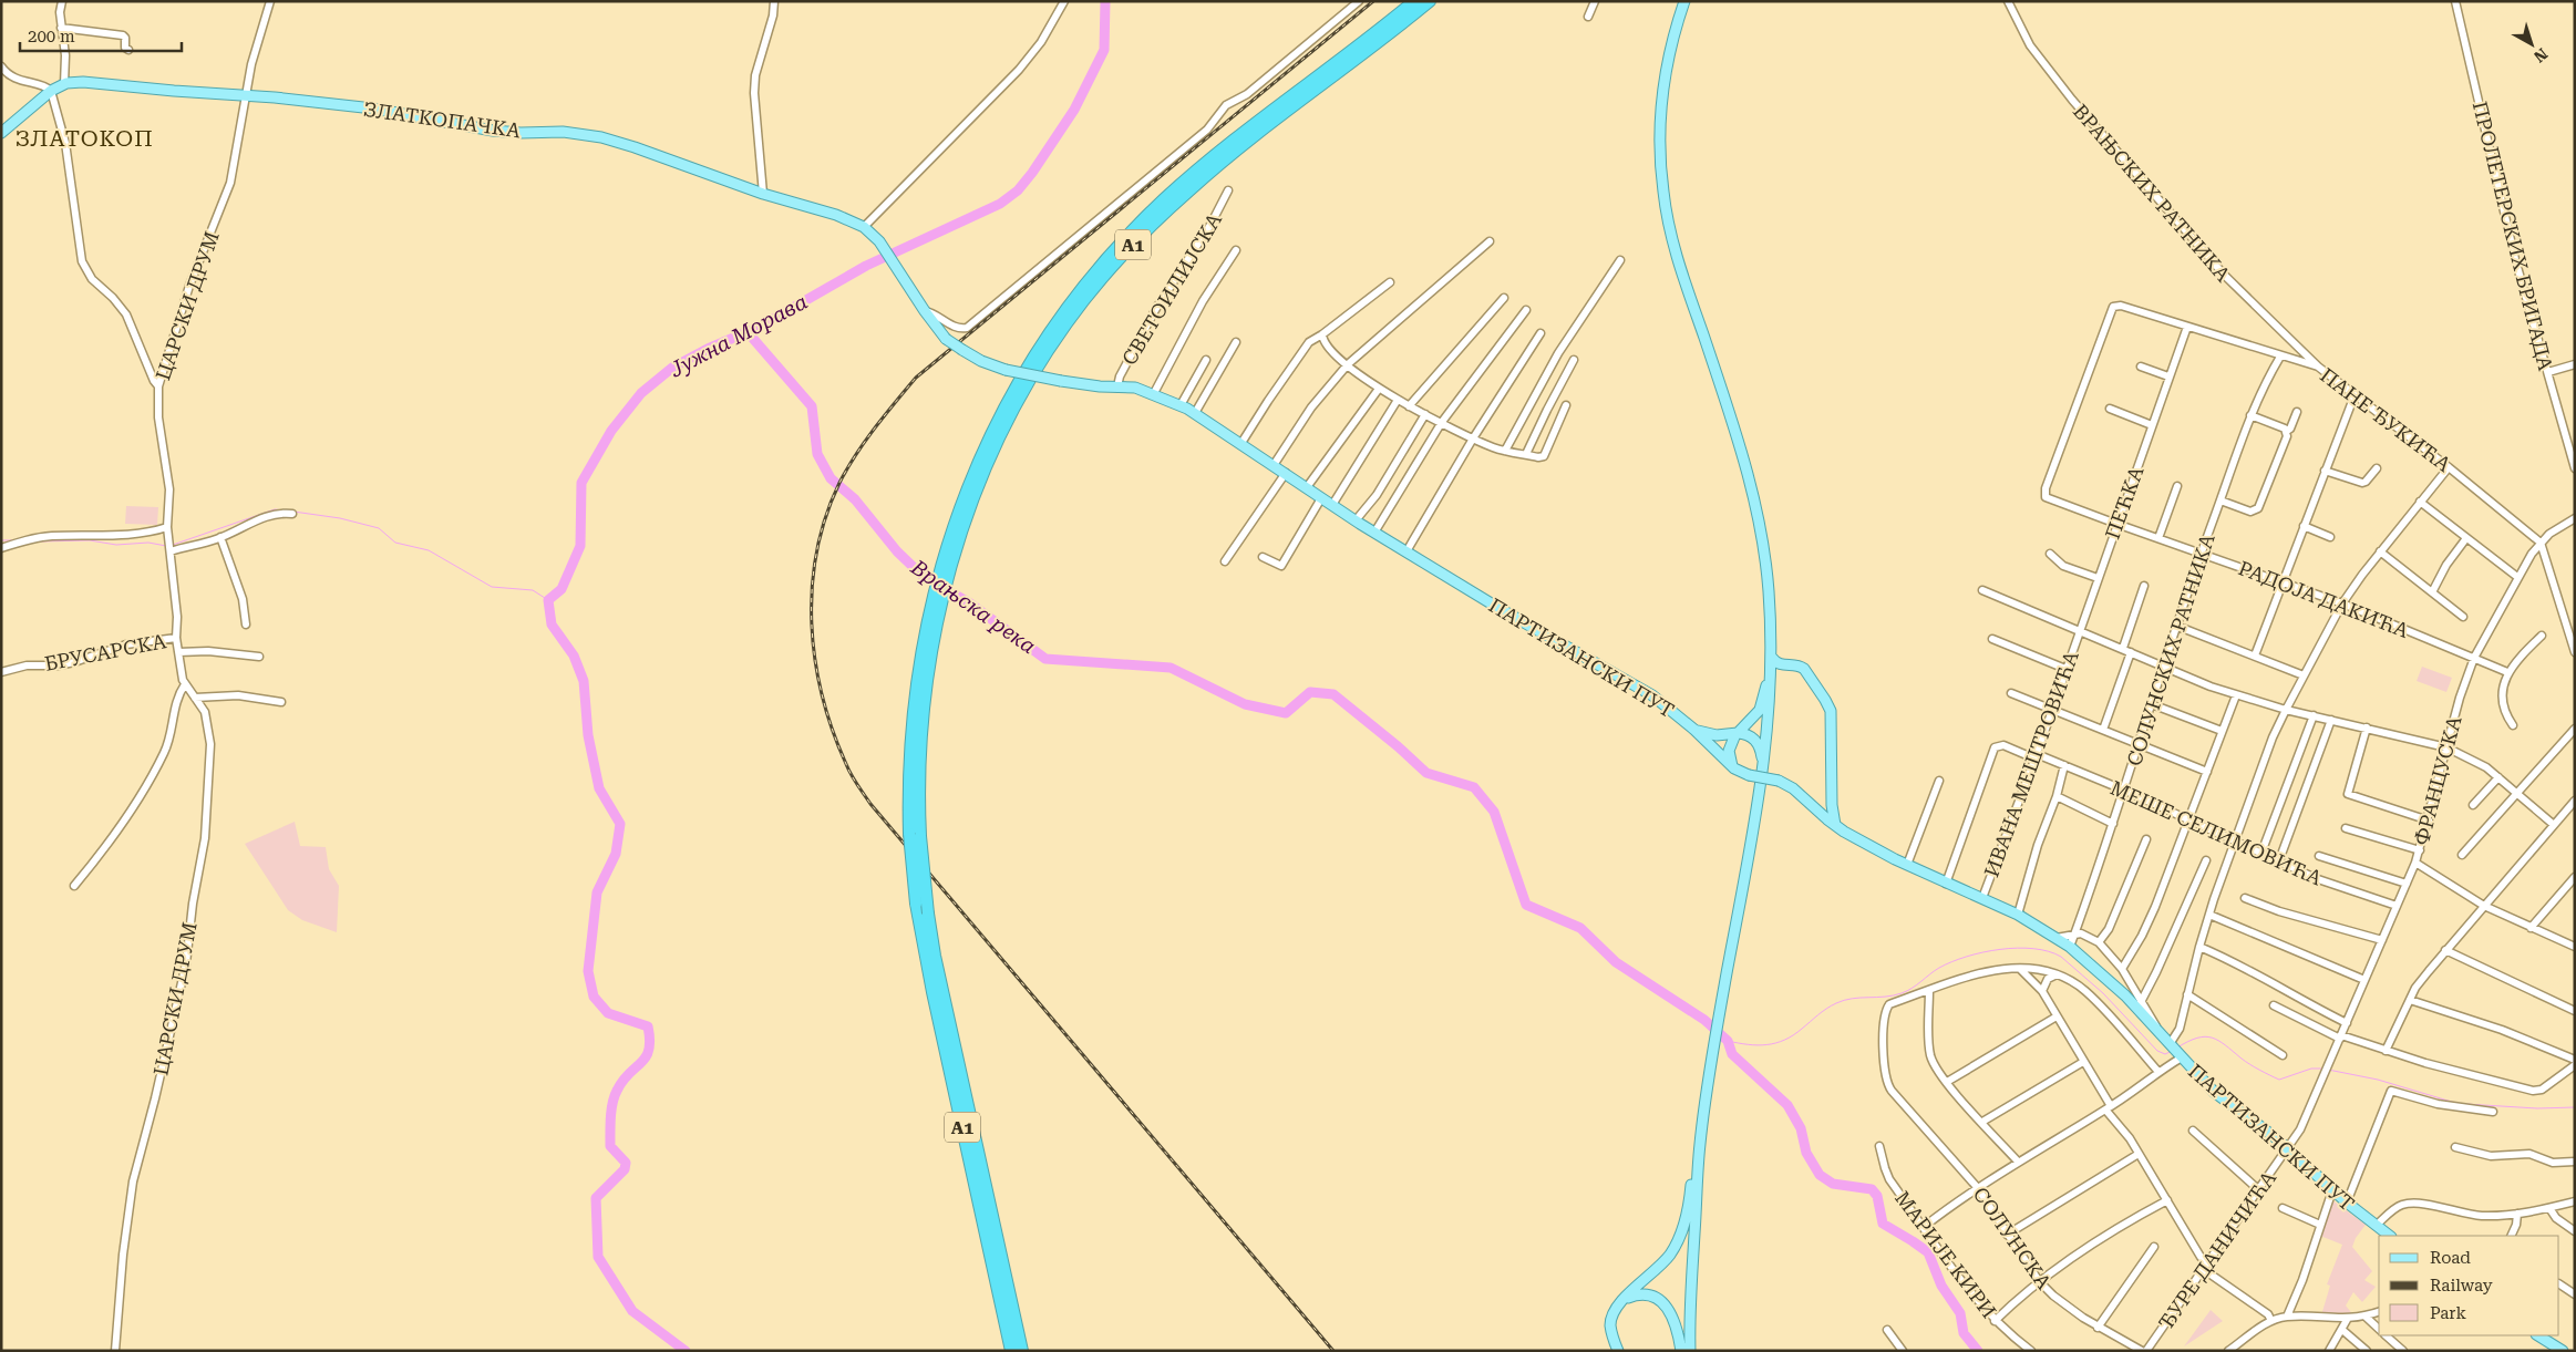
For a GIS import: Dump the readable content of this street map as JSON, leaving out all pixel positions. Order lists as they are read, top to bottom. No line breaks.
{"streets":{"highway":["A1"],"main road":["ЗЛАТКОПАЧКА","ПАРТИЗАНСКИ ПУТ"],"street":["ВРАЊСКИХ РАТНИКА","ПРОЛЕТЕРСКИХ БРИГАДА","СВЕТОИЛИЈСКА","ЦАРСКИ ДРУМ","ПАНЕ ЂУКИЋА","ПЕЋКА","РАДОЈА ДАКИЋА","СОЛУНСКИХ РАТНИКА","БРУСАРСКА","ИВАНА МЕШТРОВИЋА","ФРАНЦУСКА","МЕШЕ СЕЛИМОВИЋА","СОЛУНСКА","ЂУРЕ ДАНИЧИЋА","МАРИЈЕ КИРИ"]},"crossings":[["ЗЛАТКОПАЧКА","ЦАРСКИ ДРУМ"],["ЗЛАТКОПАЧКА","ПАРТИЗАНСКИ ПУТ"],["ВРАЊСКИХ РАТНИКА","ПАНЕ ЂУКИЋА"],["СВЕТОИЛИЈСКА","ПАРТИЗАНСКИ ПУТ"],["ЦАРСКИ ДРУМ","БРУСАРСКА"],["ПАНЕ ЂУКИЋА","ПЕЋКА"],["ПАНЕ ЂУКИЋА","РАДОЈА ДАКИЋА"],["ПАНЕ ЂУКИЋА","СОЛУНСКИХ РАТНИКА"],["ПАНЕ ЂУКИЋА","ФРАНЦУСКА"],["ПЕЋКА","РАДОЈА ДАКИЋА"],["ПЕЋКА","ИВАНА МЕШТРОВИЋА"],["РАДОЈА ДАКИЋА","СОЛУНСКИХ РАТНИКА"],["РАДОЈА ДАКИЋА","ФРАНЦУСКА"],["СОЛУНСКИХ РАТНИКА","ПАРТИЗАНСКИ ПУТ"],["СОЛУНСКИХ РАТНИКА","МЕШЕ СЕЛИМОВИЋА"],["ПАРТИЗАНСКИ ПУТ","ИВАНА МЕШТРОВИЋА"],["ПАРТИЗАНСКИ ПУТ","ФРАНЦУСКА"],["ПАРТИЗАНСКИ ПУТ","МЕШЕ СЕЛИМОВИЋА"],["ПАРТИЗАНСКИ ПУТ","ЂУРЕ ДАНИЧИЋА"],["ИВАНА МЕШТРОВИЋА","МЕШЕ СЕЛИМОВИЋА"],["ФРАНЦУСКА","МЕШЕ СЕЛИМОВИЋА"],["ФРАНЦУСКА","ЂУРЕ ДАНИЧИЋА"]],"districts":["ЗЛАТОКОП"],"water":["Јужна Морава","Врањска река"],"legend":["Road","Railway","Park"],"scale_bar":"200 m","north":"bottom right"}
